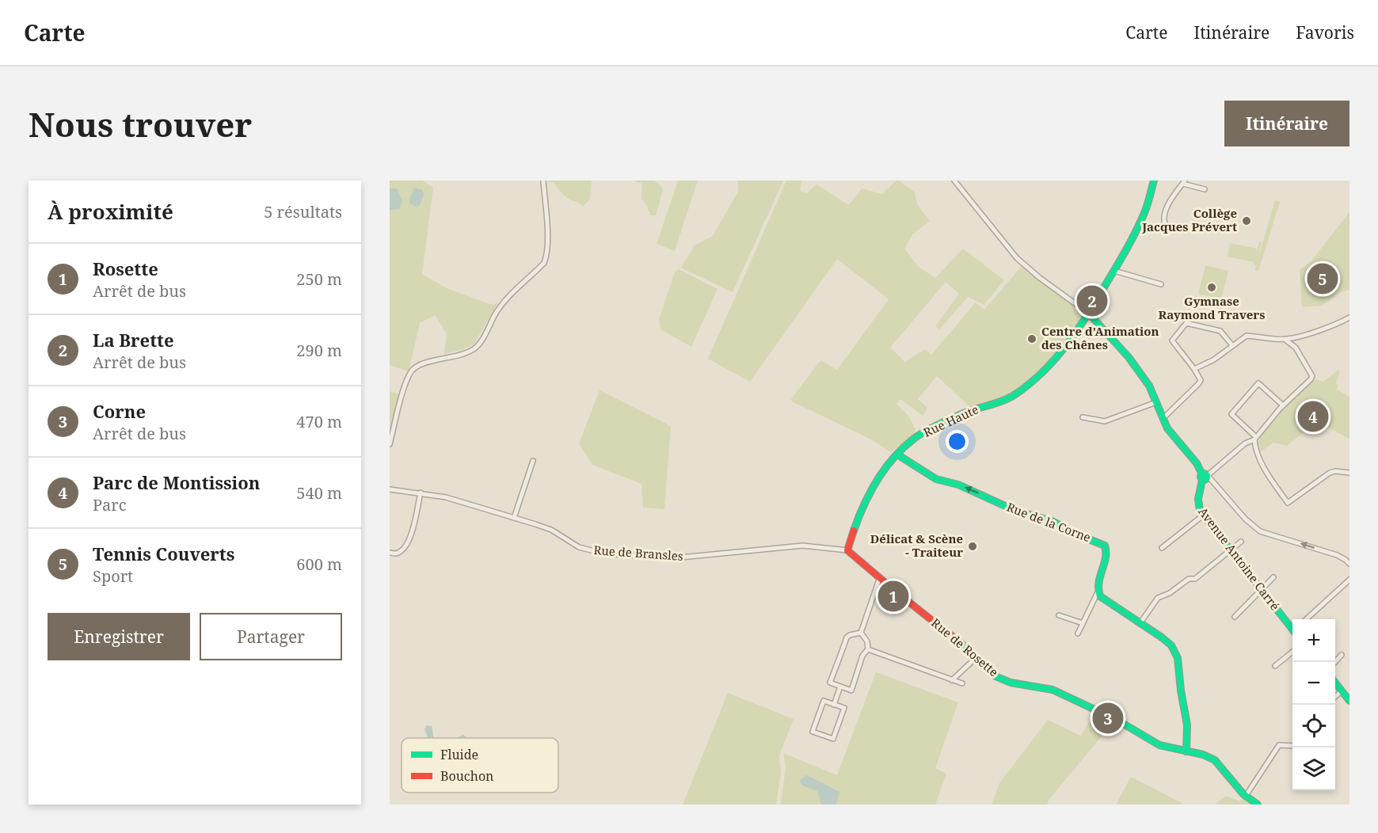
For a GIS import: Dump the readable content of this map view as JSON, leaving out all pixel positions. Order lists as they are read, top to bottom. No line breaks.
{"streets":{"street":["Rue Haute","Rue de la Corne","Rue de Bransles","Avenue Antoine Carré","Rue de Rosette"]},"crossings":[["Rue Haute","Rue de la Corne"],["Rue Haute","Rue de Bransles"],["Rue Haute","Rue de Rosette"],["Rue de Bransles","Rue de Rosette"]],"one_way":["Rue de la Corne"],"places":["Collège Jacques Prévert","Gymnase Raymond Travers","Centre d’Animation des Chênes","Délicat & Scène - Traiteur"],"legend":["Fluide","Bouchon"],"page":{"header":"Carte","nav":["Carte","Itinéraire","Favoris"],"buttons":["Itinéraire",["Enregistrer","Partager"]],"title":"Nous trouver","heading":["À proximité","5 résultats"],"list":[{"mark":"1","name":"Rosette","note":"Arrêt de bus","value":"250 m"},{"mark":"2","name":"La Brette","note":"Arrêt de bus","value":"290 m"},{"mark":"3","name":"Corne","note":"Arrêt de bus","value":"470 m"},{"mark":"4","name":"Parc de Montission","note":"Parc","value":"540 m"},{"mark":"5","name":"Tennis Couverts","note":"Sport","value":"600 m"}],"pins":["5","2","4","1","3"],"map_buttons":["+","−"]}}
